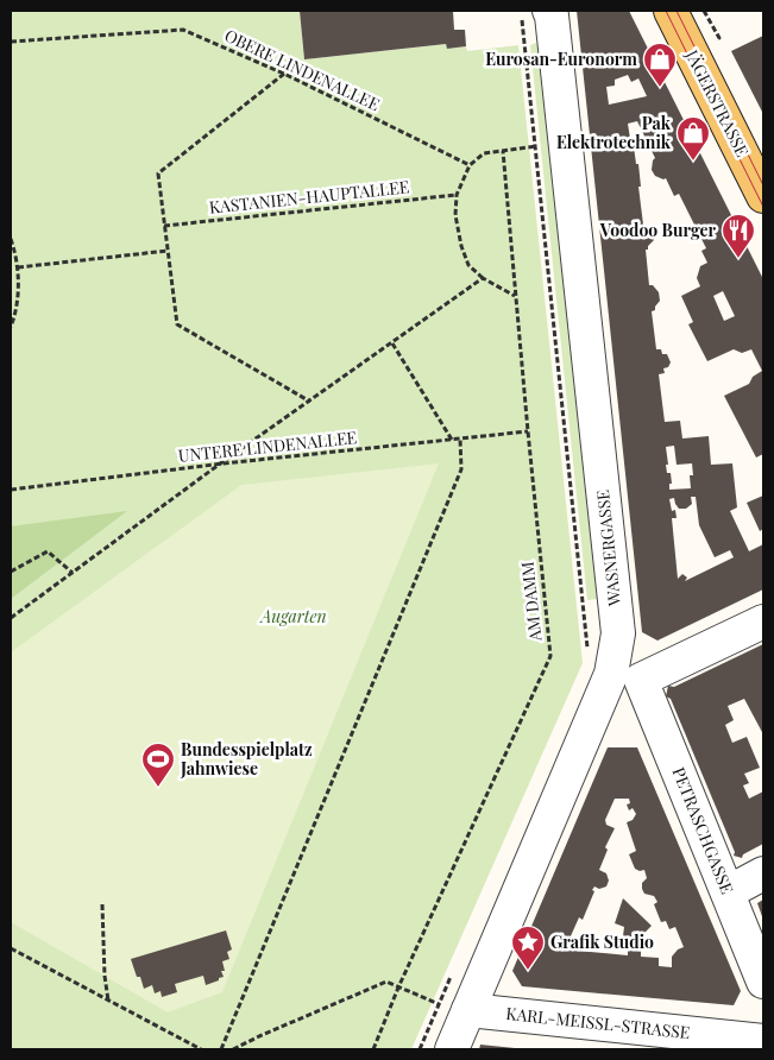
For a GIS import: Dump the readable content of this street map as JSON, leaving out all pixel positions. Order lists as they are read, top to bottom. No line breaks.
{"streets":{"main road":["JÄGERSTRASSE"],"street":["WASNERGASSE","PETRASCHGASSE","KARL-MEISSL-STRASSE"],"path":["OBERE LINDENALLEE","KASTANIEN-HAUPTALLEE","UNTERE LINDENALLEE","AM DAMM"]},"crossings":[["UNTERE LINDENALLEE","AM DAMM"],["WASNERGASSE","KARL-MEISSL-STRASSE"]],"parks":["Augarten"],"places":{"shop":["Eurosan-Euronorm","Pak Elektrotechnik"],"restaurant":["Voodoo Burger"],"sports":["Bundesspielplatz Jahnwiese"],"place":["Grafik Studio"]}}
